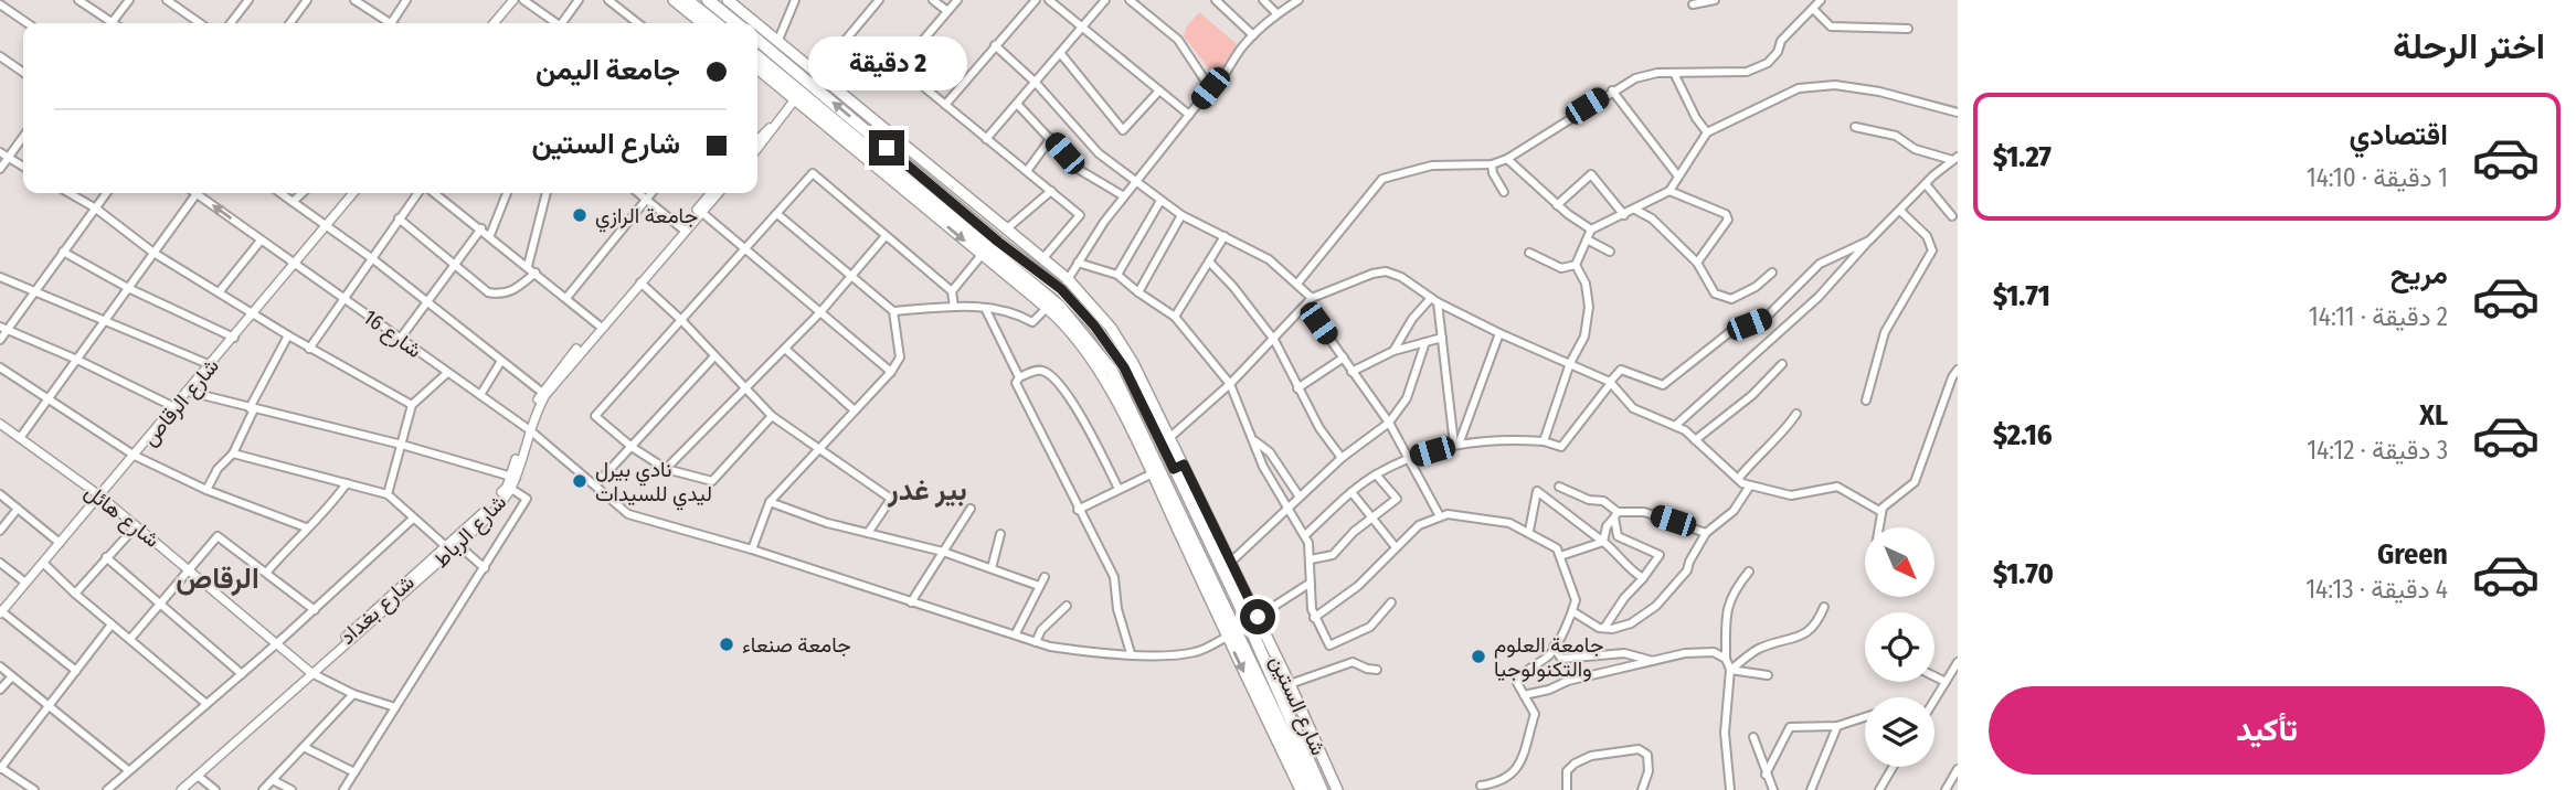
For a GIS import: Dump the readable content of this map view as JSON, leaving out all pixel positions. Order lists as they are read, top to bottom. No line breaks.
{"streets":{"highway":["شارع الستين"],"street":["شارع 16","شارع الرقاص","شارع هائل","شارع الرباط","شارع بغداد"]},"crossings":[["شارع 16","شارع الرقاص"],["شارع 16","شارع بغداد"],["شارع 16","شارع الستين"],["شارع الرقاص","شارع هائل"],["شارع هائل","شارع بغداد"],["شارع الرباط","شارع بغداد"]],"districts":["بير غدر","الرقاص"],"places":["جامعة الرازي","نادي بيرل ليدي للسيدات","جامعة صنعاء","جامعة العلوم والتكنولوجيا"],"north":"bottom right","page":{"heading":"اختر الرحلة","banner":["جامعة اليمن","شارع الستين"],"bubble":"2 دقيقة","list":[{"name":"اقتصادي","note":"1 دقيقة · 14:10","value":"$1.27"},{"name":"مريح","note":"2 دقيقة · 14:11","value":"$1.71"},{"name":"XL","note":"3 دقيقة · 14:12","value":"$2.16"},{"name":"Green","note":"4 دقيقة · 14:13","value":"$1.70"}],"buttons":"تأكيد"}}
